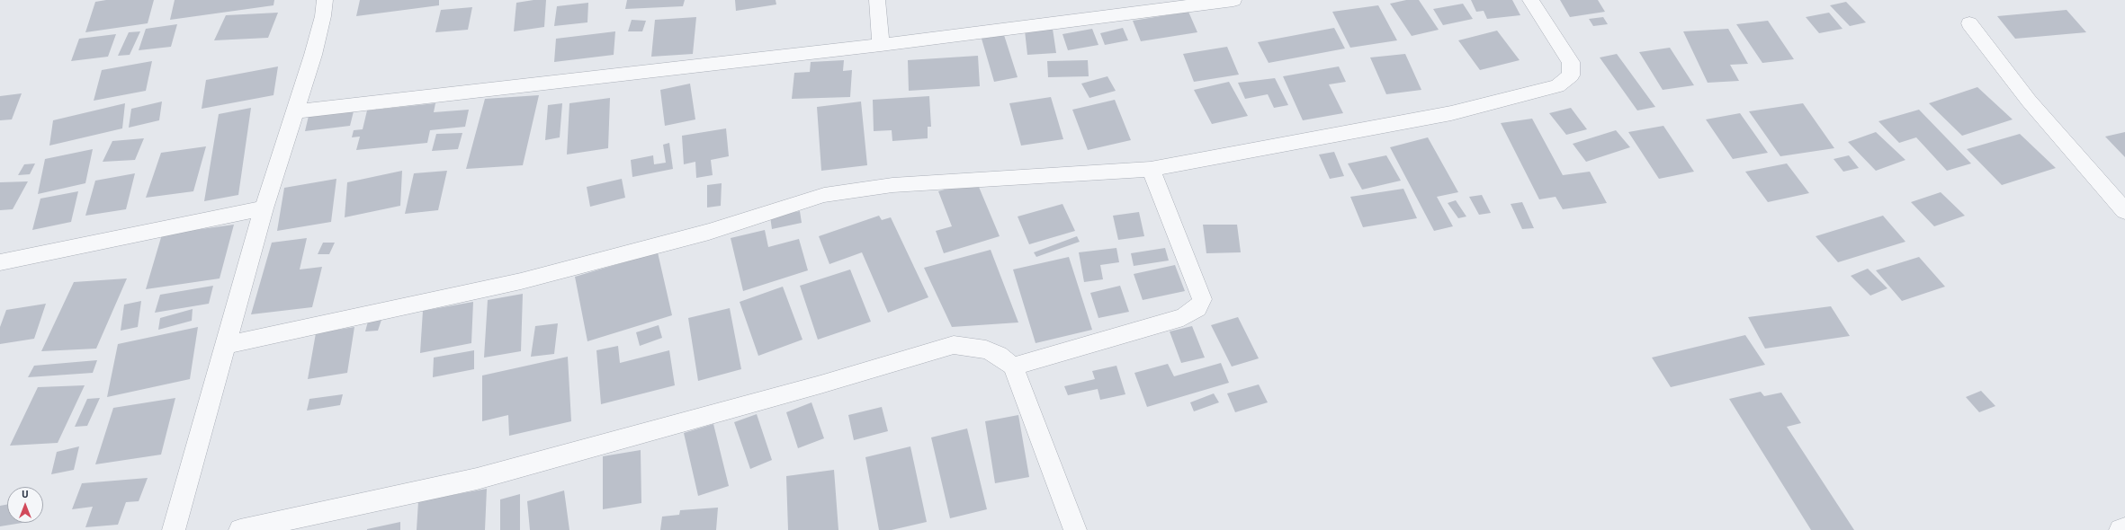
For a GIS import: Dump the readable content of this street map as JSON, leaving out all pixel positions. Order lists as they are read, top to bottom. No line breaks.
{"north":"top"}
